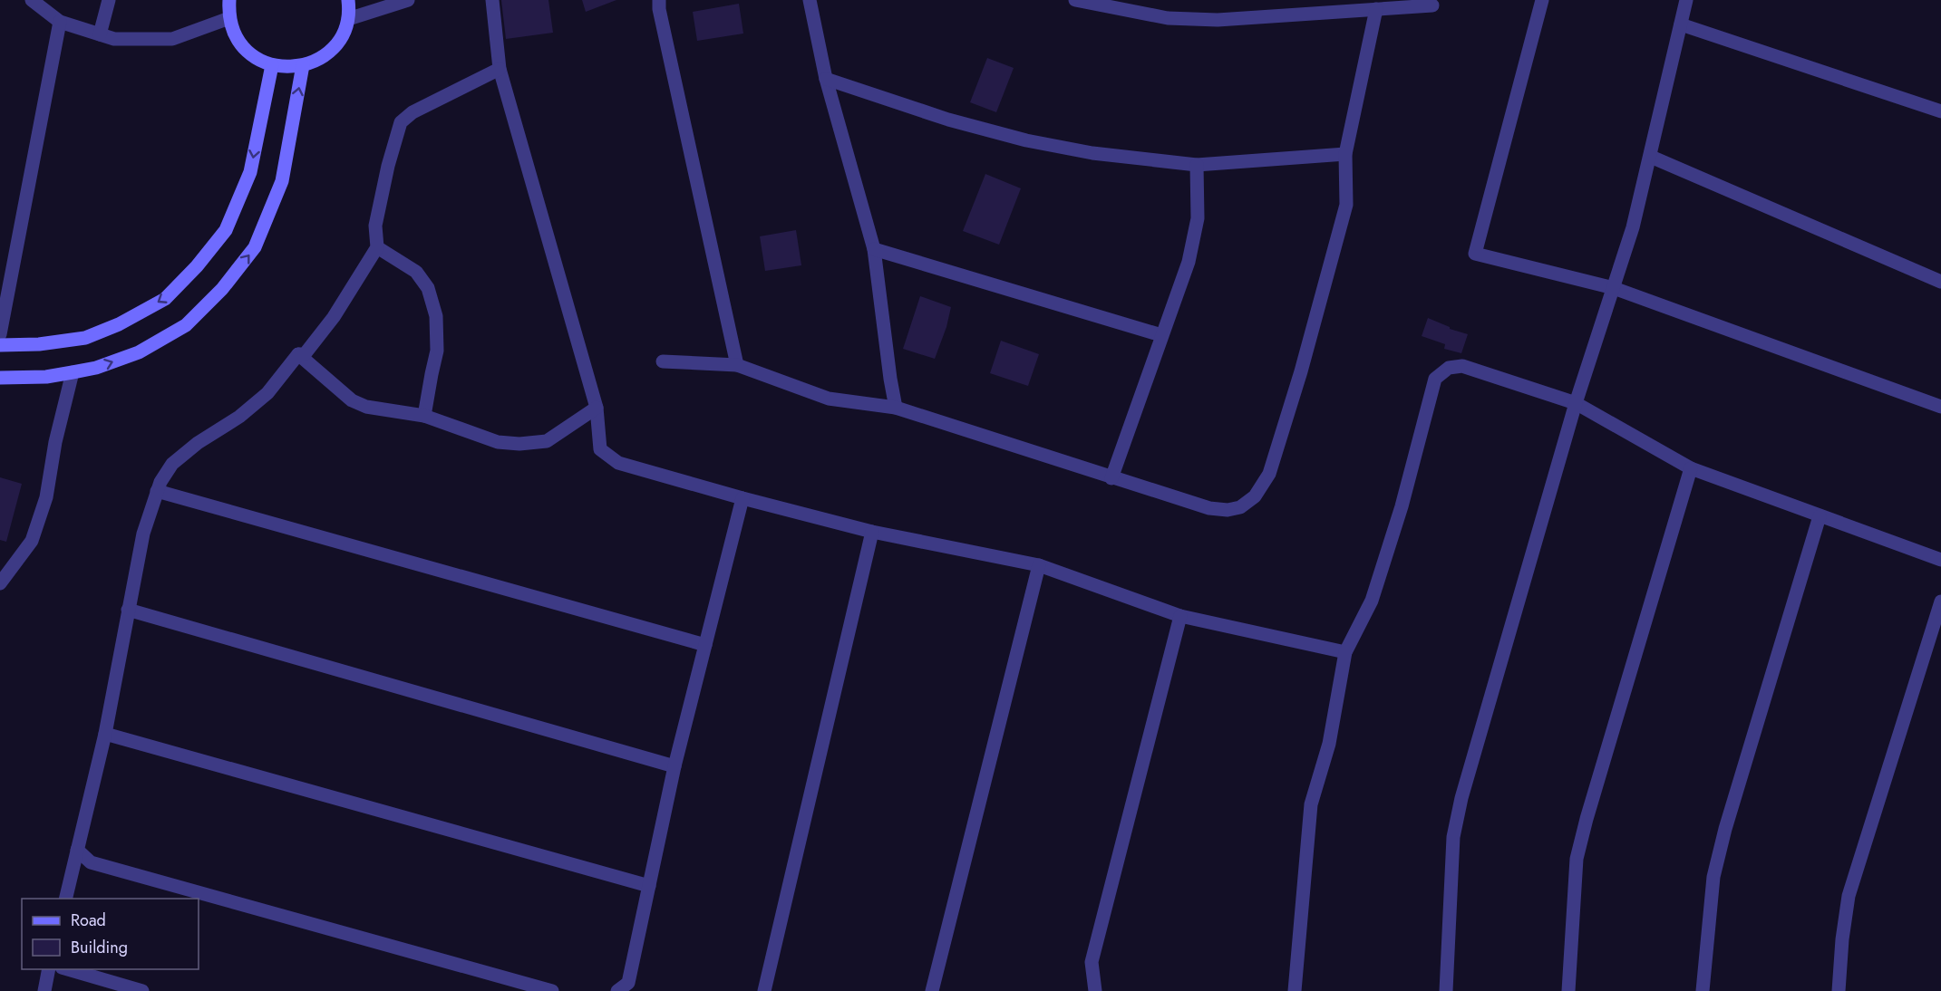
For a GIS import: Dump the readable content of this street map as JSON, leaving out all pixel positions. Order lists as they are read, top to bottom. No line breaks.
{"legend":["Road","Building"]}
